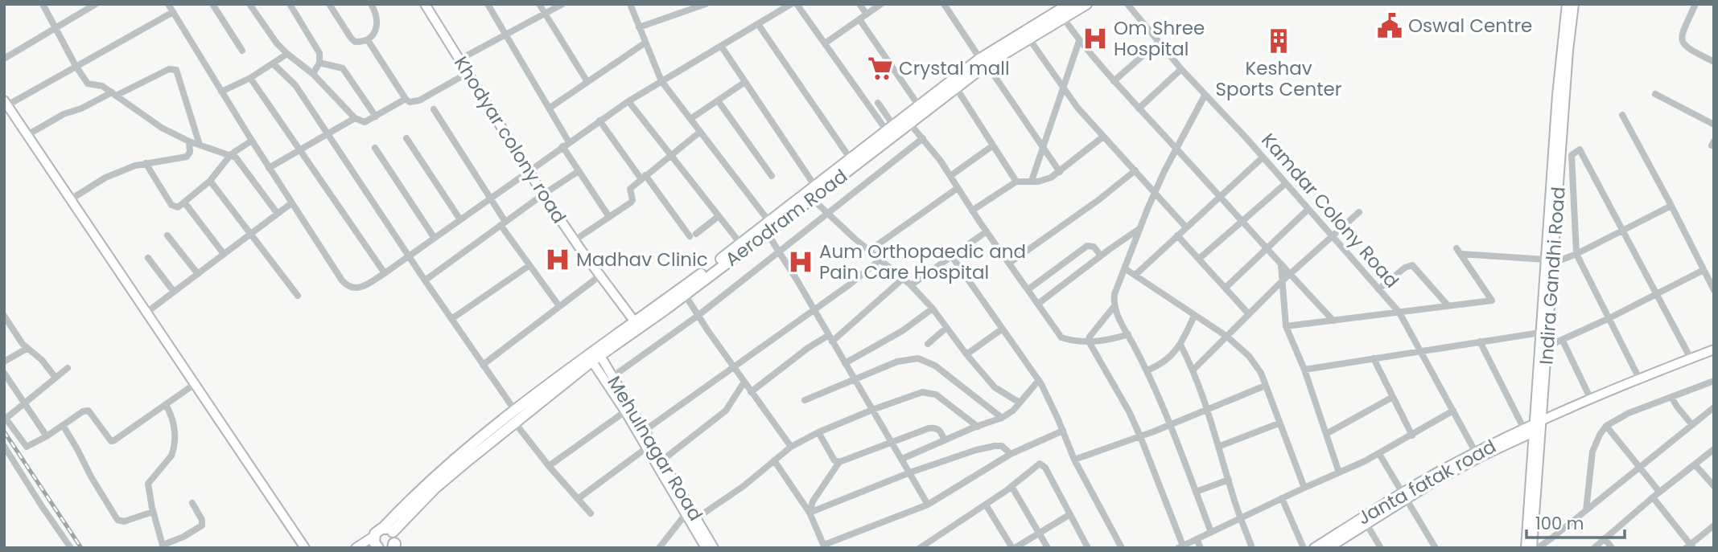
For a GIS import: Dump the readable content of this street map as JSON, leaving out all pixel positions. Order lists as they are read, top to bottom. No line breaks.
{"streets":{"main road":["Aerodram Road"],"street":["Khodyar colony road","Kamdar Colony Road","Indira Gandhi Road","Mehulnagar Road","Janta fatak road"]},"crossings":[["Khodyar colony road","Aerodram Road"],["Kamdar Colony Road","Janta fatak road"],["Aerodram Road","Mehulnagar Road"],["Indira Gandhi Road","Janta fatak road"]],"places":{"public building":["Oswal Centre"],"hospital":["Om Shree Hospital","Madhav Clinic","Aum Orthopaedic and Pain Care Hospital"],"building":["Keshav Sports Center"],"supermarket":["Crystal mall"]},"scale_bar":"100 m"}
